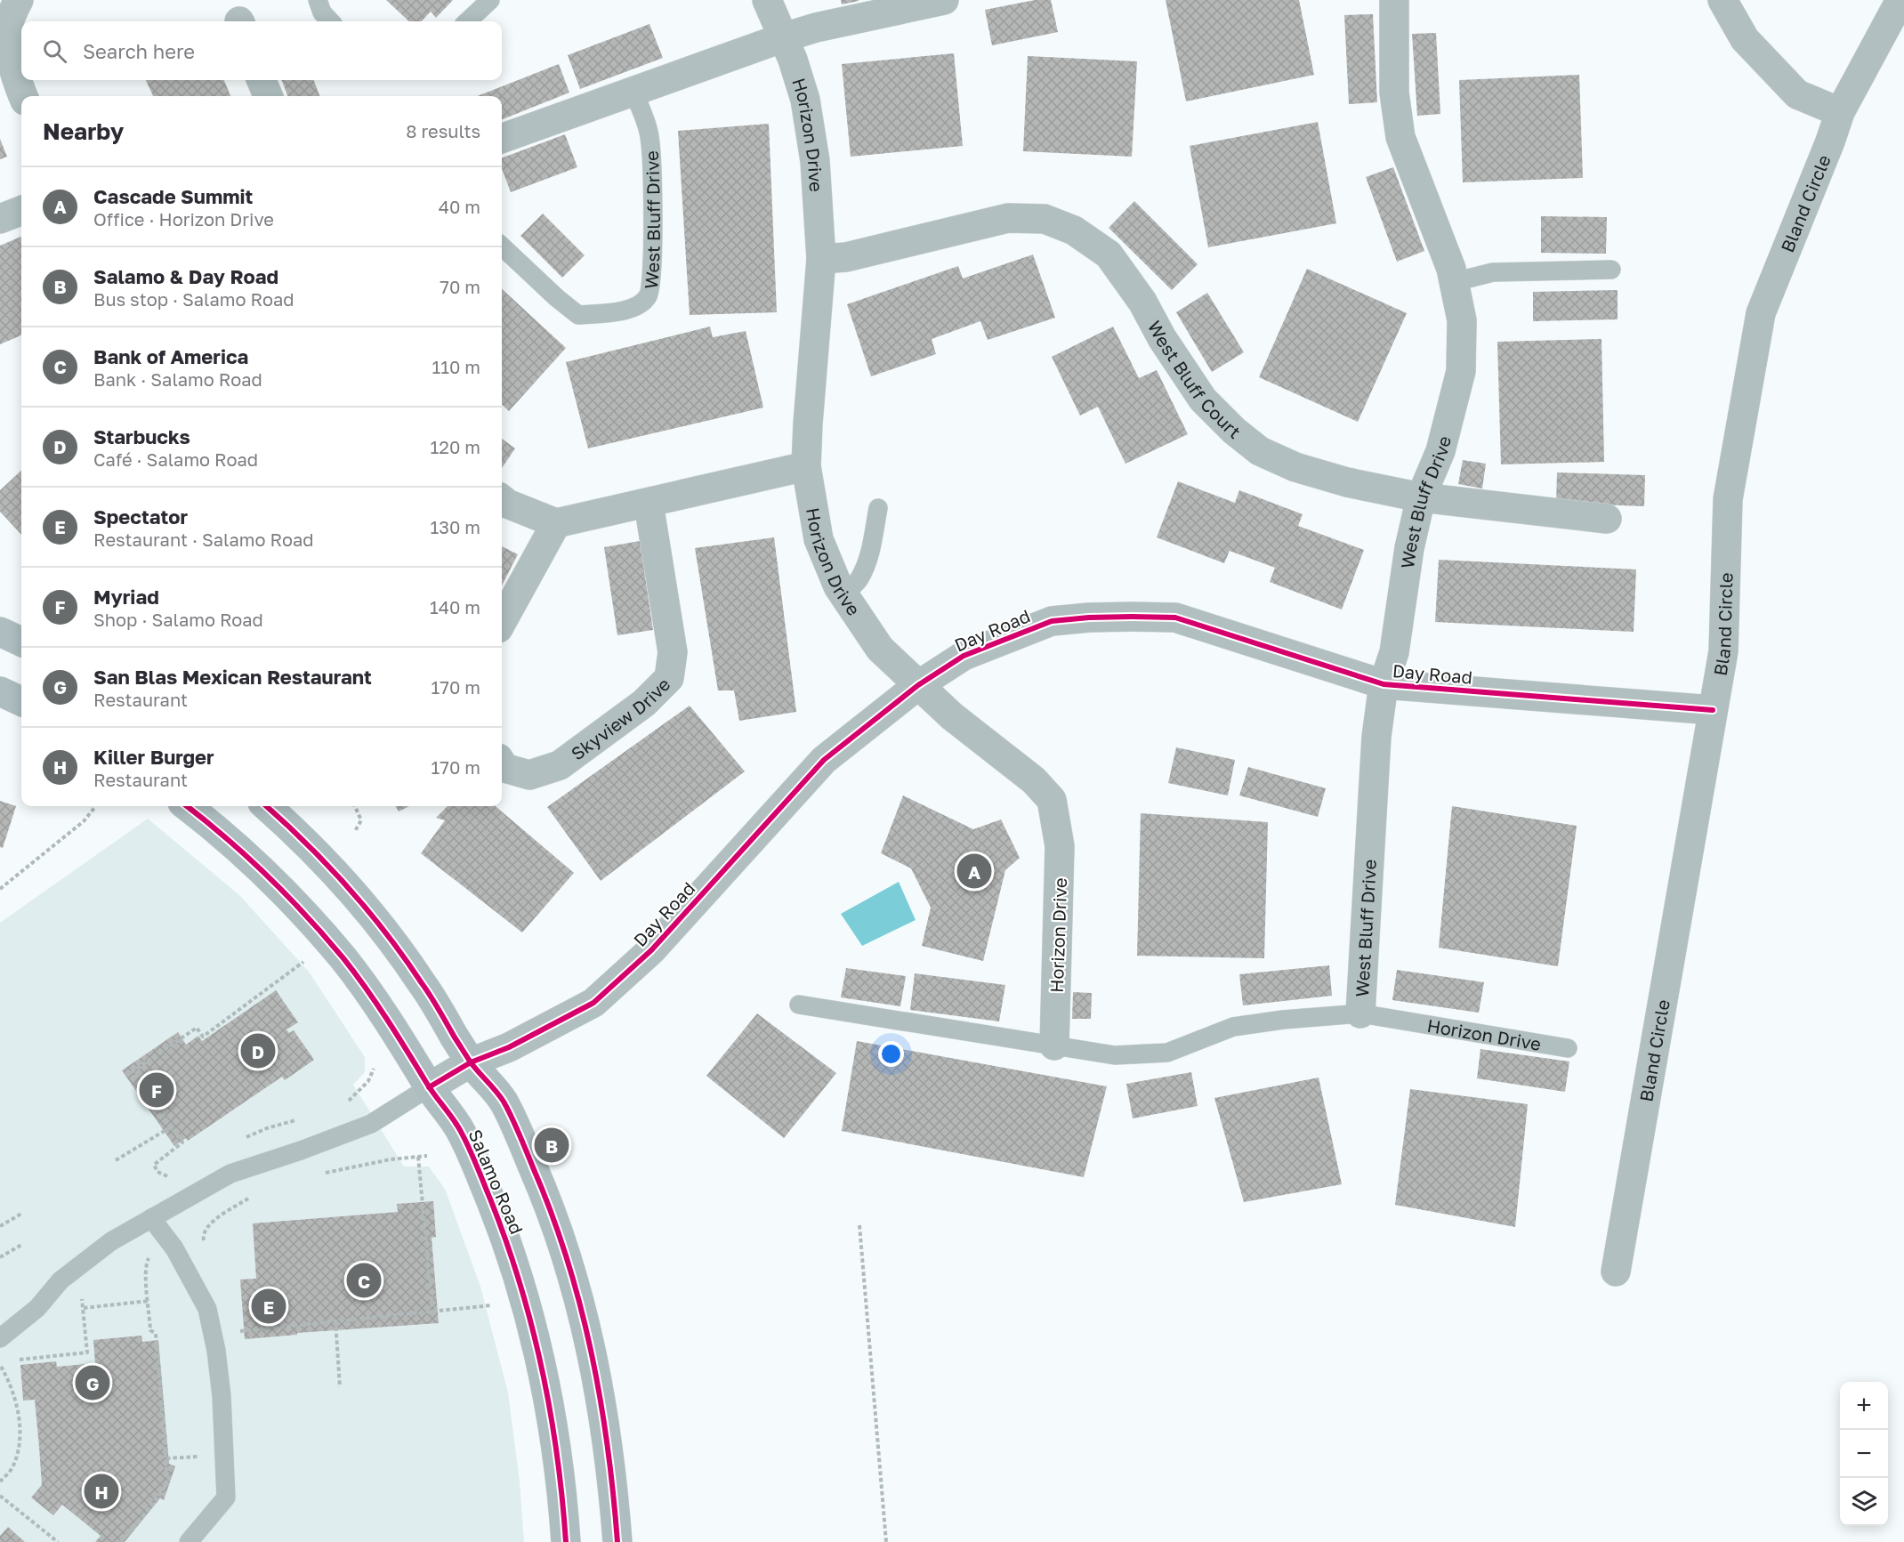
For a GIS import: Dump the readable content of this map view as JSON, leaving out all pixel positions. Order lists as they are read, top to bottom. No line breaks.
{"streets":{"main road":["Salamo Road"],"street":["Horizon Drive","Bland Circle","West Bluff Drive","West Bluff Court","Day Road","Skyview Drive"]},"crossings":[["Horizon Drive","West Bluff Drive"],["Horizon Drive","West Bluff Court"],["Horizon Drive","Day Road"],["Bland Circle","Day Road"],["West Bluff Drive","West Bluff Court"],["West Bluff Drive","Day Road"],["Day Road","Salamo Road"]],"page":{"search":"Search here","heading":["Nearby","8 results"],"list":[{"mark":"A","name":"Cascade Summit","note":"Office · Horizon Drive","value":"40 m"},{"mark":"B","name":"Salamo & Day Road","note":"Bus stop · Salamo Road","value":"70 m"},{"mark":"C","name":"Bank of America","note":"Bank · Salamo Road","value":"110 m"},{"mark":"D","name":"Starbucks","note":"Café · Salamo Road","value":"120 m"},{"mark":"E","name":"Spectator","note":"Restaurant · Salamo Road","value":"130 m"},{"mark":"F","name":"Myriad","note":"Shop · Salamo Road","value":"140 m"},{"mark":"G","name":"San Blas Mexican Restaurant","note":"Restaurant","value":"170 m"},{"mark":"H","name":"Killer Burger","note":"Restaurant","value":"170 m"}],"pins":["A","D","F","B","C","E","G","H"],"map_buttons":["+","−"]}}
